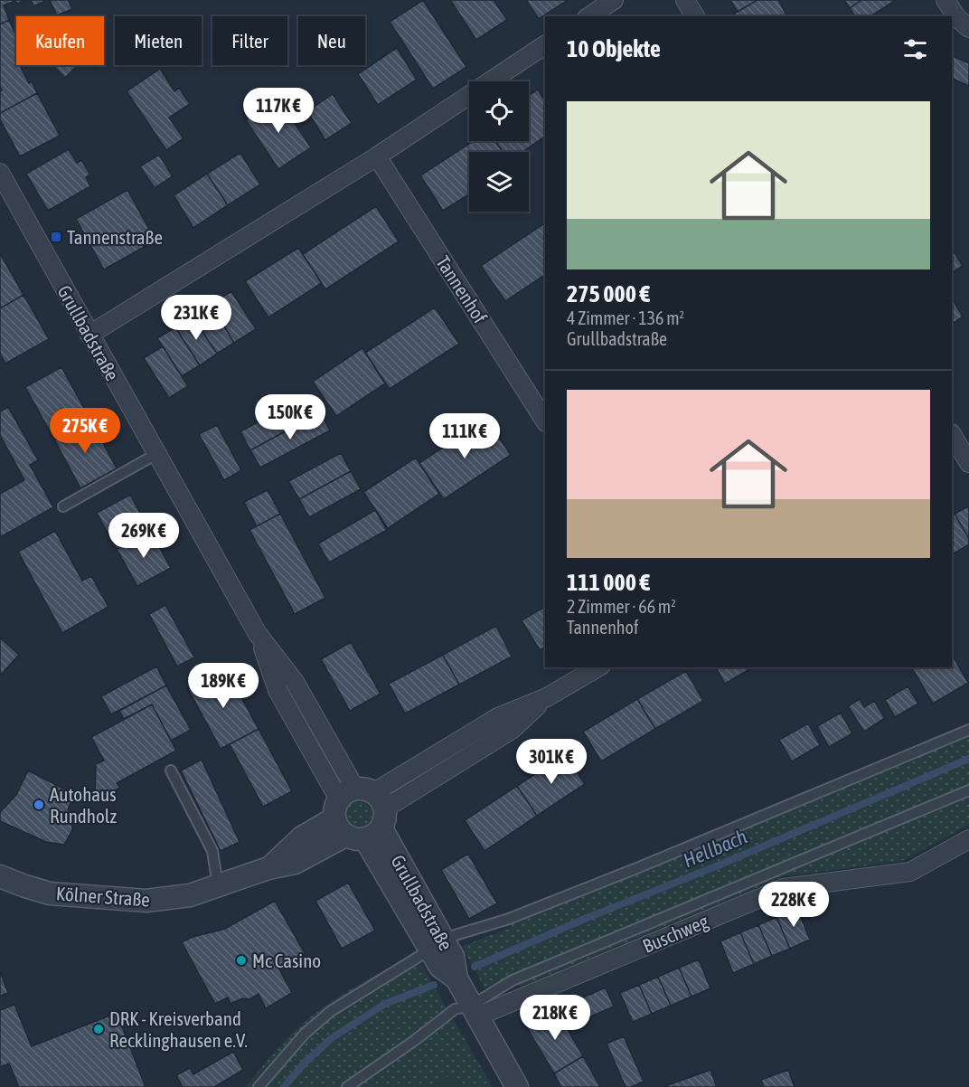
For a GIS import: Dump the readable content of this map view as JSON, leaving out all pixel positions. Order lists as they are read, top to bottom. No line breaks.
{"streets":{"street":["Tannenhof","Grullbadstraße","Kölner Straße","Buschweg"]},"crossings":[["Grullbadstraße","Kölner Straße"],["Grullbadstraße","Buschweg"]],"water":["Hellbach"],"places":{"transit":["Tannenstraße"],"other":["Autohaus Rundholz","Mc Casino","DRK - Kreisverband Recklinghausen e.V."]},"page":{"chip":["Kaufen","Mieten","Filter","Neu"],"heading":"10 Objekte","list":[{"name":"275 000 €","note":"4 Zimmer · 136 m² · Grullbadstraße"},{"name":"111 000 €","note":"2 Zimmer · 66 m² · Tannenhof"}],"price":["117K €","231K €","150K €","275K €","111K €","269K €","189K €","301K €","228K €","218K €"]}}
